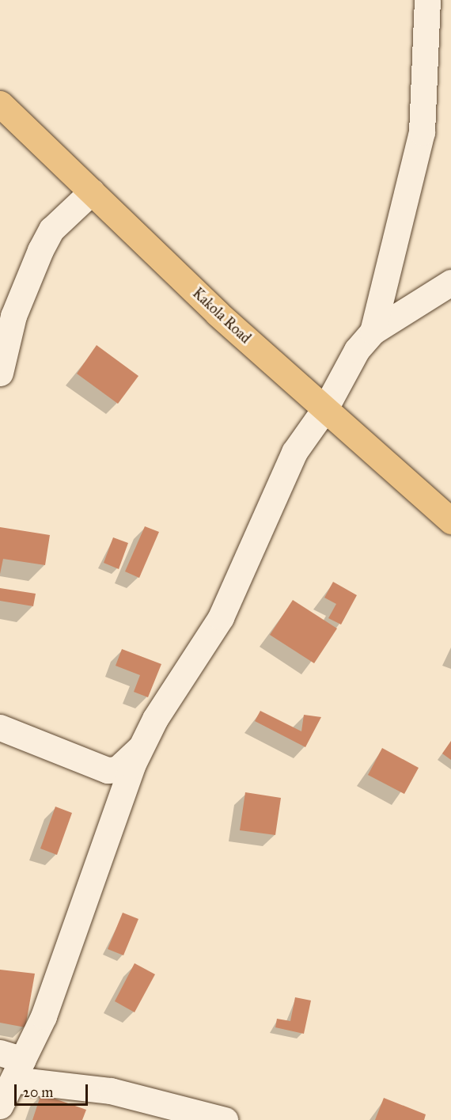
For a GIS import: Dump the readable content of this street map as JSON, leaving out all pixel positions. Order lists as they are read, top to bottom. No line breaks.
{"streets":{"main road":["Kakola Road"]},"scale_bar":"20 m"}
